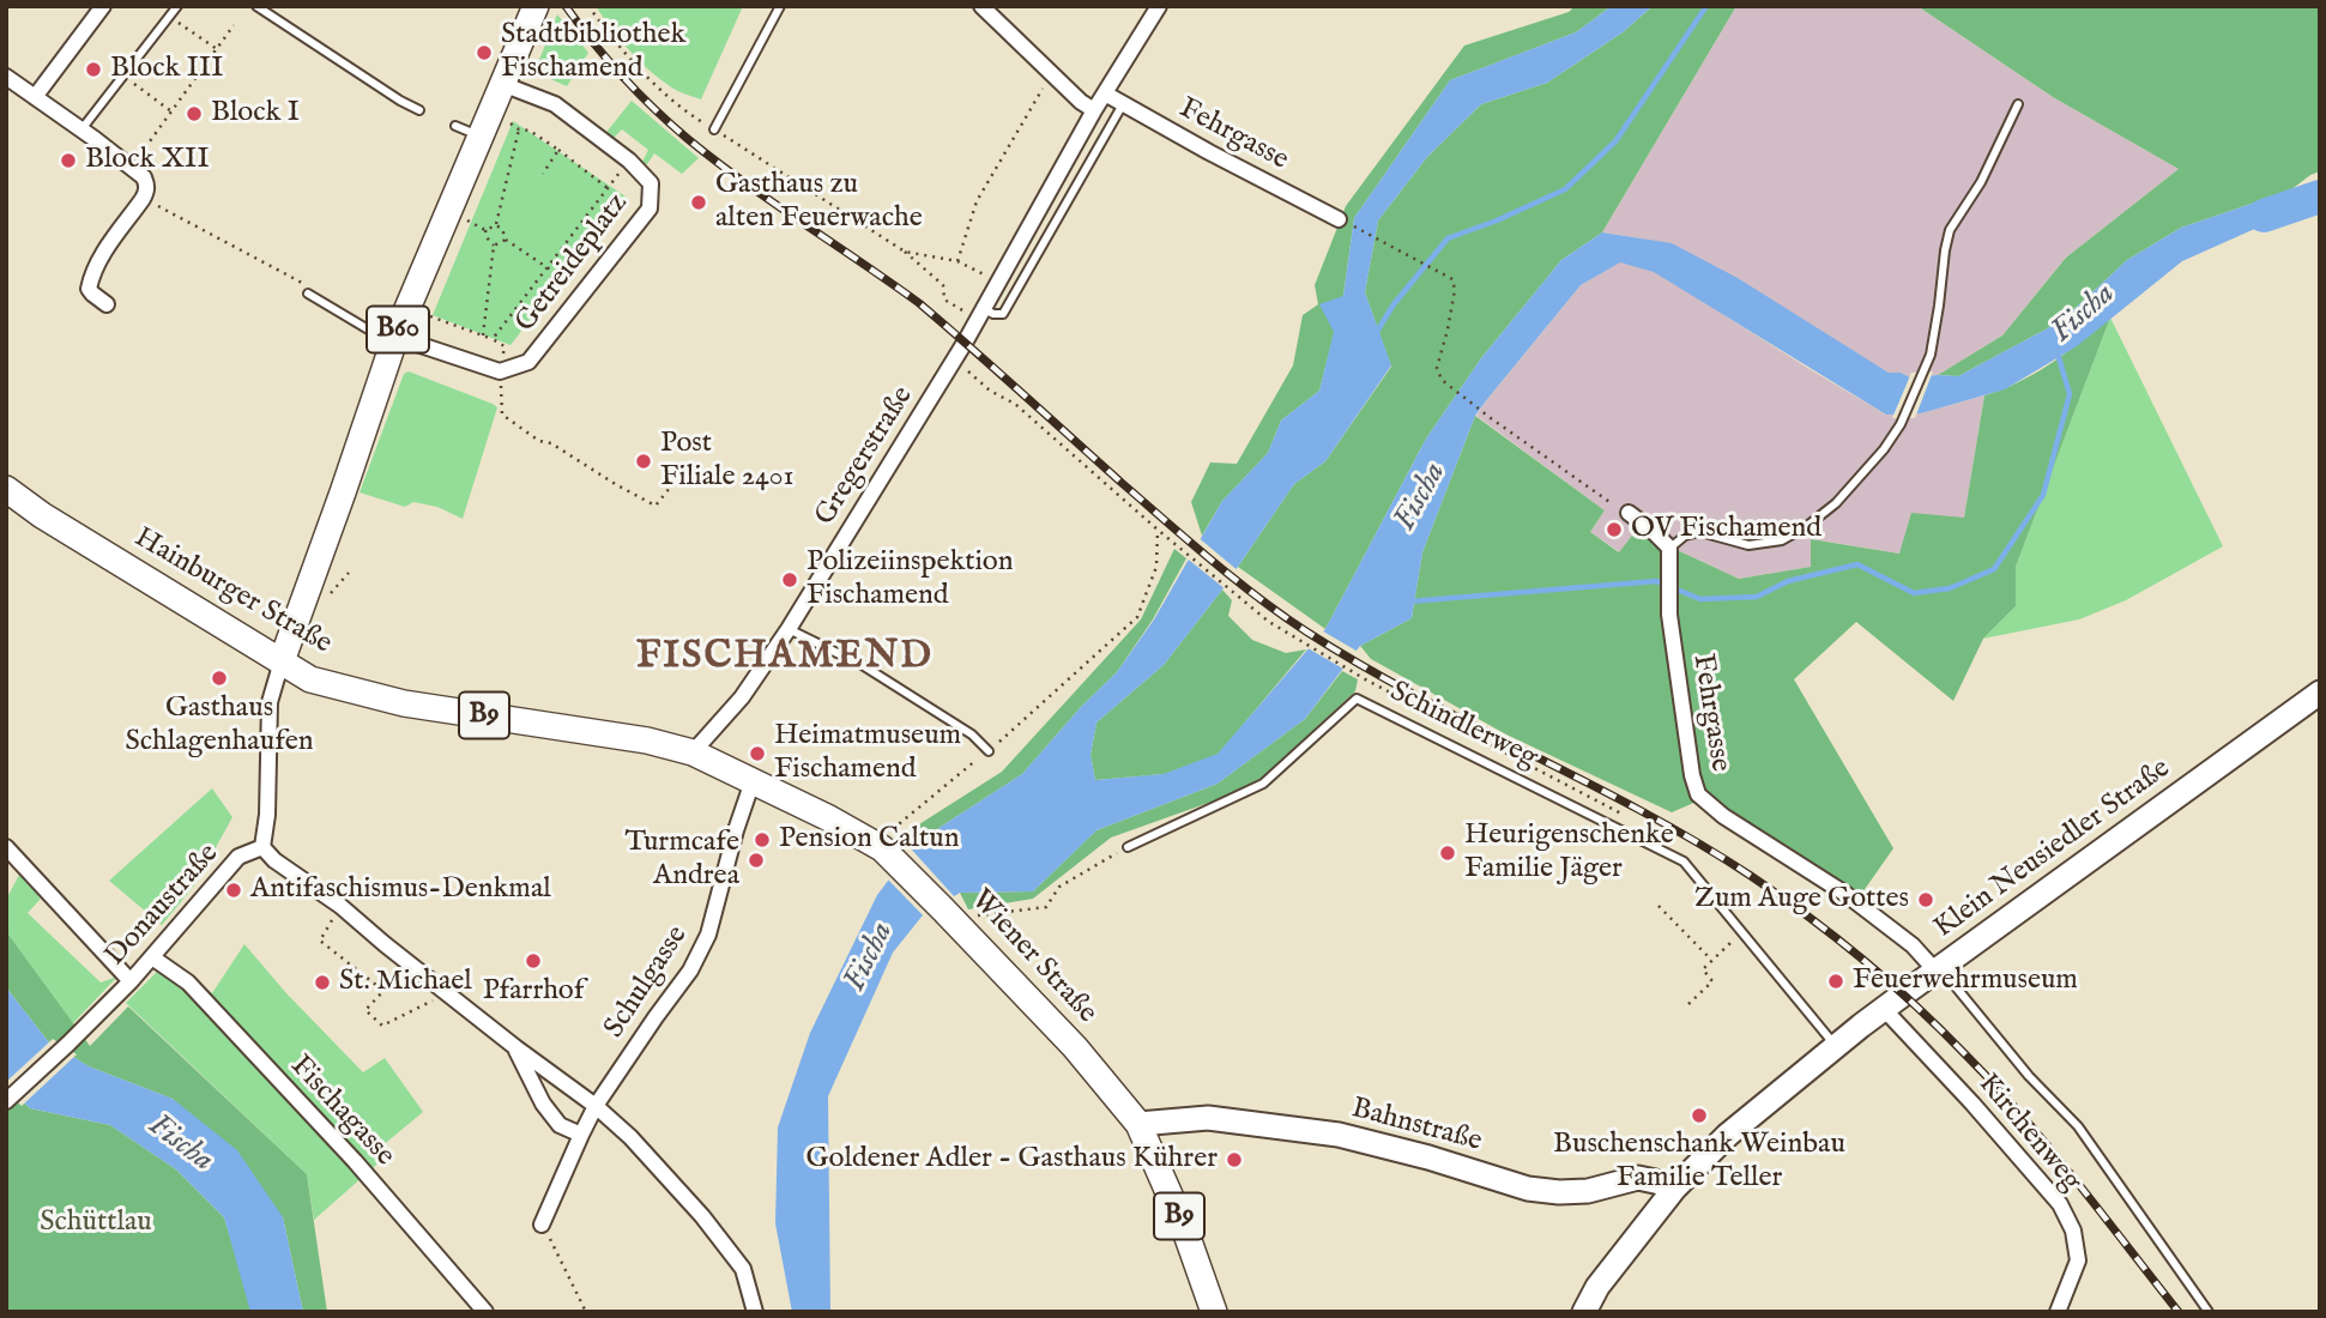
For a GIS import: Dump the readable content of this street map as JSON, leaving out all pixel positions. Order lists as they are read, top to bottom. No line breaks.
{"streets":{"main road":["B60","Hainburger Straße","B9","Klein Neusiedler Straße","Wiener Straße","Bahnstraße"],"street":["Fehrgasse","Getreideplatz","Gregerstraße","Donaustraße","Schulgasse","Fischagasse","Kirchenweg"],"lane":["Schindlerweg"]},"crossings":[["Fehrgasse","Gregerstraße"],["Fehrgasse","Klein Neusiedler Straße"],["Getreideplatz","B60"],["B60","Hainburger Straße"],["B60","Donaustraße"],["Gregerstraße","Hainburger Straße"],["Gregerstraße","Wiener Straße"],["Hainburger Straße","Donaustraße"],["Hainburger Straße","Wiener Straße"],["Schindlerweg","Klein Neusiedler Straße"],["Klein Neusiedler Straße","Bahnstraße"],["Klein Neusiedler Straße","Kirchenweg"],["Donaustraße","Fischagasse"],["Wiener Straße","Schulgasse"],["Wiener Straße","Bahnstraße"]],"districts":["FISCHAMEND"],"water":["Fischa"],"parks":["Schüttlau"],"places":["Stadtbibliothek Fischamend","Block III","Block I","Block XII","Gasthaus zu alten Feuerwache","Post Filiale 2401","OV Fischamend","Polizeiinspektion Fischamend","Gasthaus Schlagenhaufen","Heimatmuseum Fischamend","Pension Caltun","Heurigenschenke Familie Jäger","Turmcafe Andrea","Antifaschismus-Denkmal","Zum Auge Gottes","Pfarrhof","Feuerwehrmuseum","St. Michael","Buschenschank Weinbau Familie Teller","Goldener Adler - Gasthaus Kührer"]}
